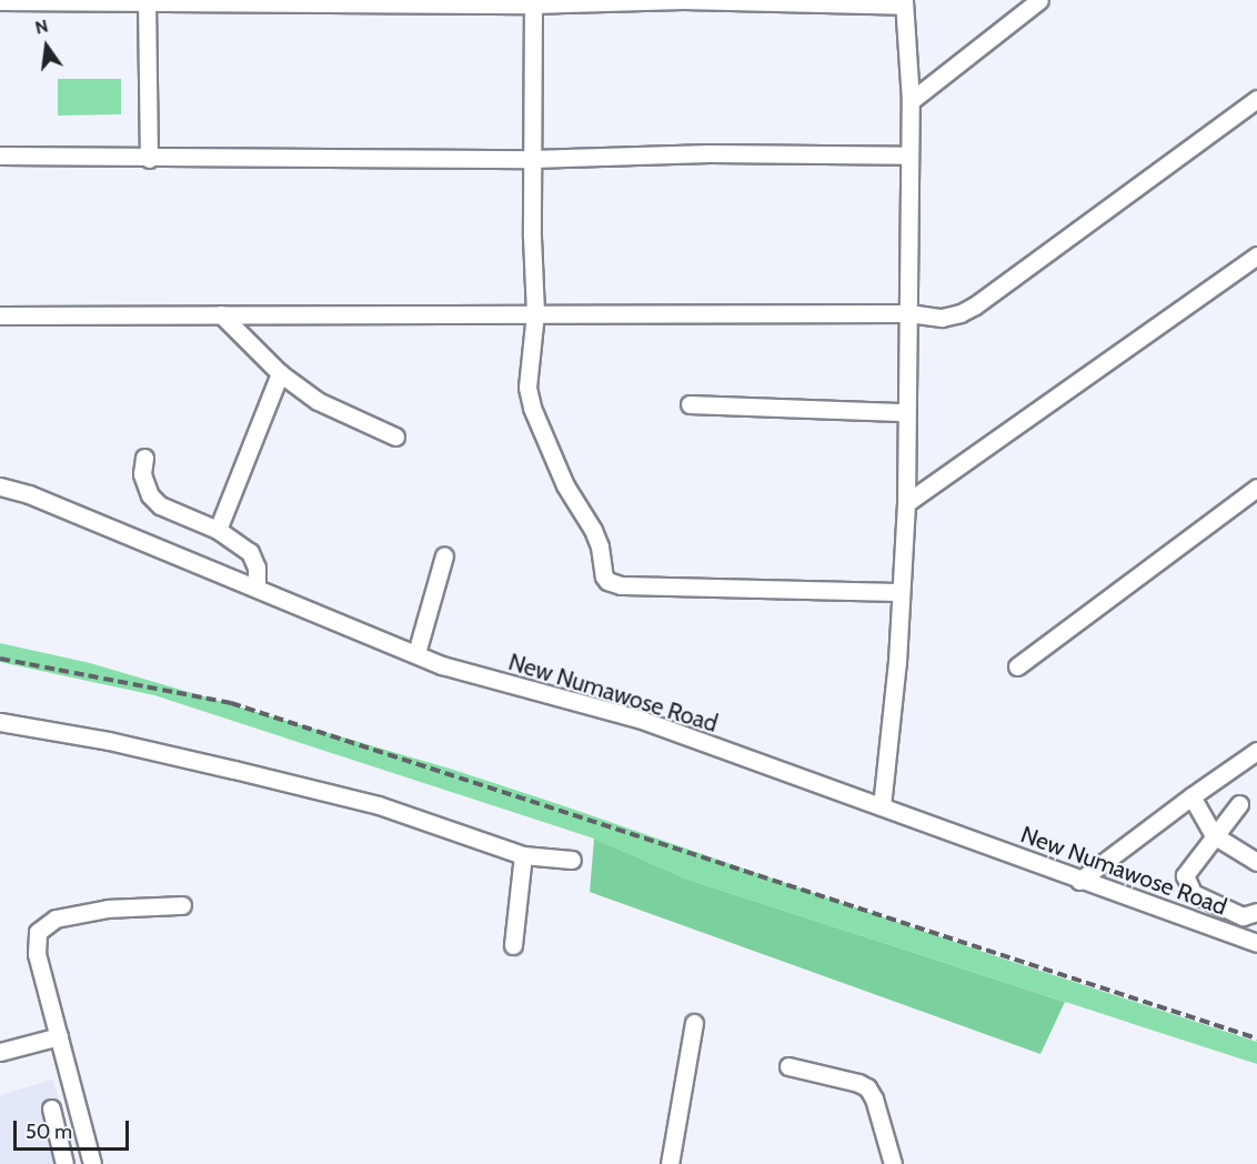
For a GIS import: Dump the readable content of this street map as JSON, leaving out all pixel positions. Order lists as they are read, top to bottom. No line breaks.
{"streets":{"street":["New Numawose Road"]},"scale_bar":"50 m","north":"top"}
